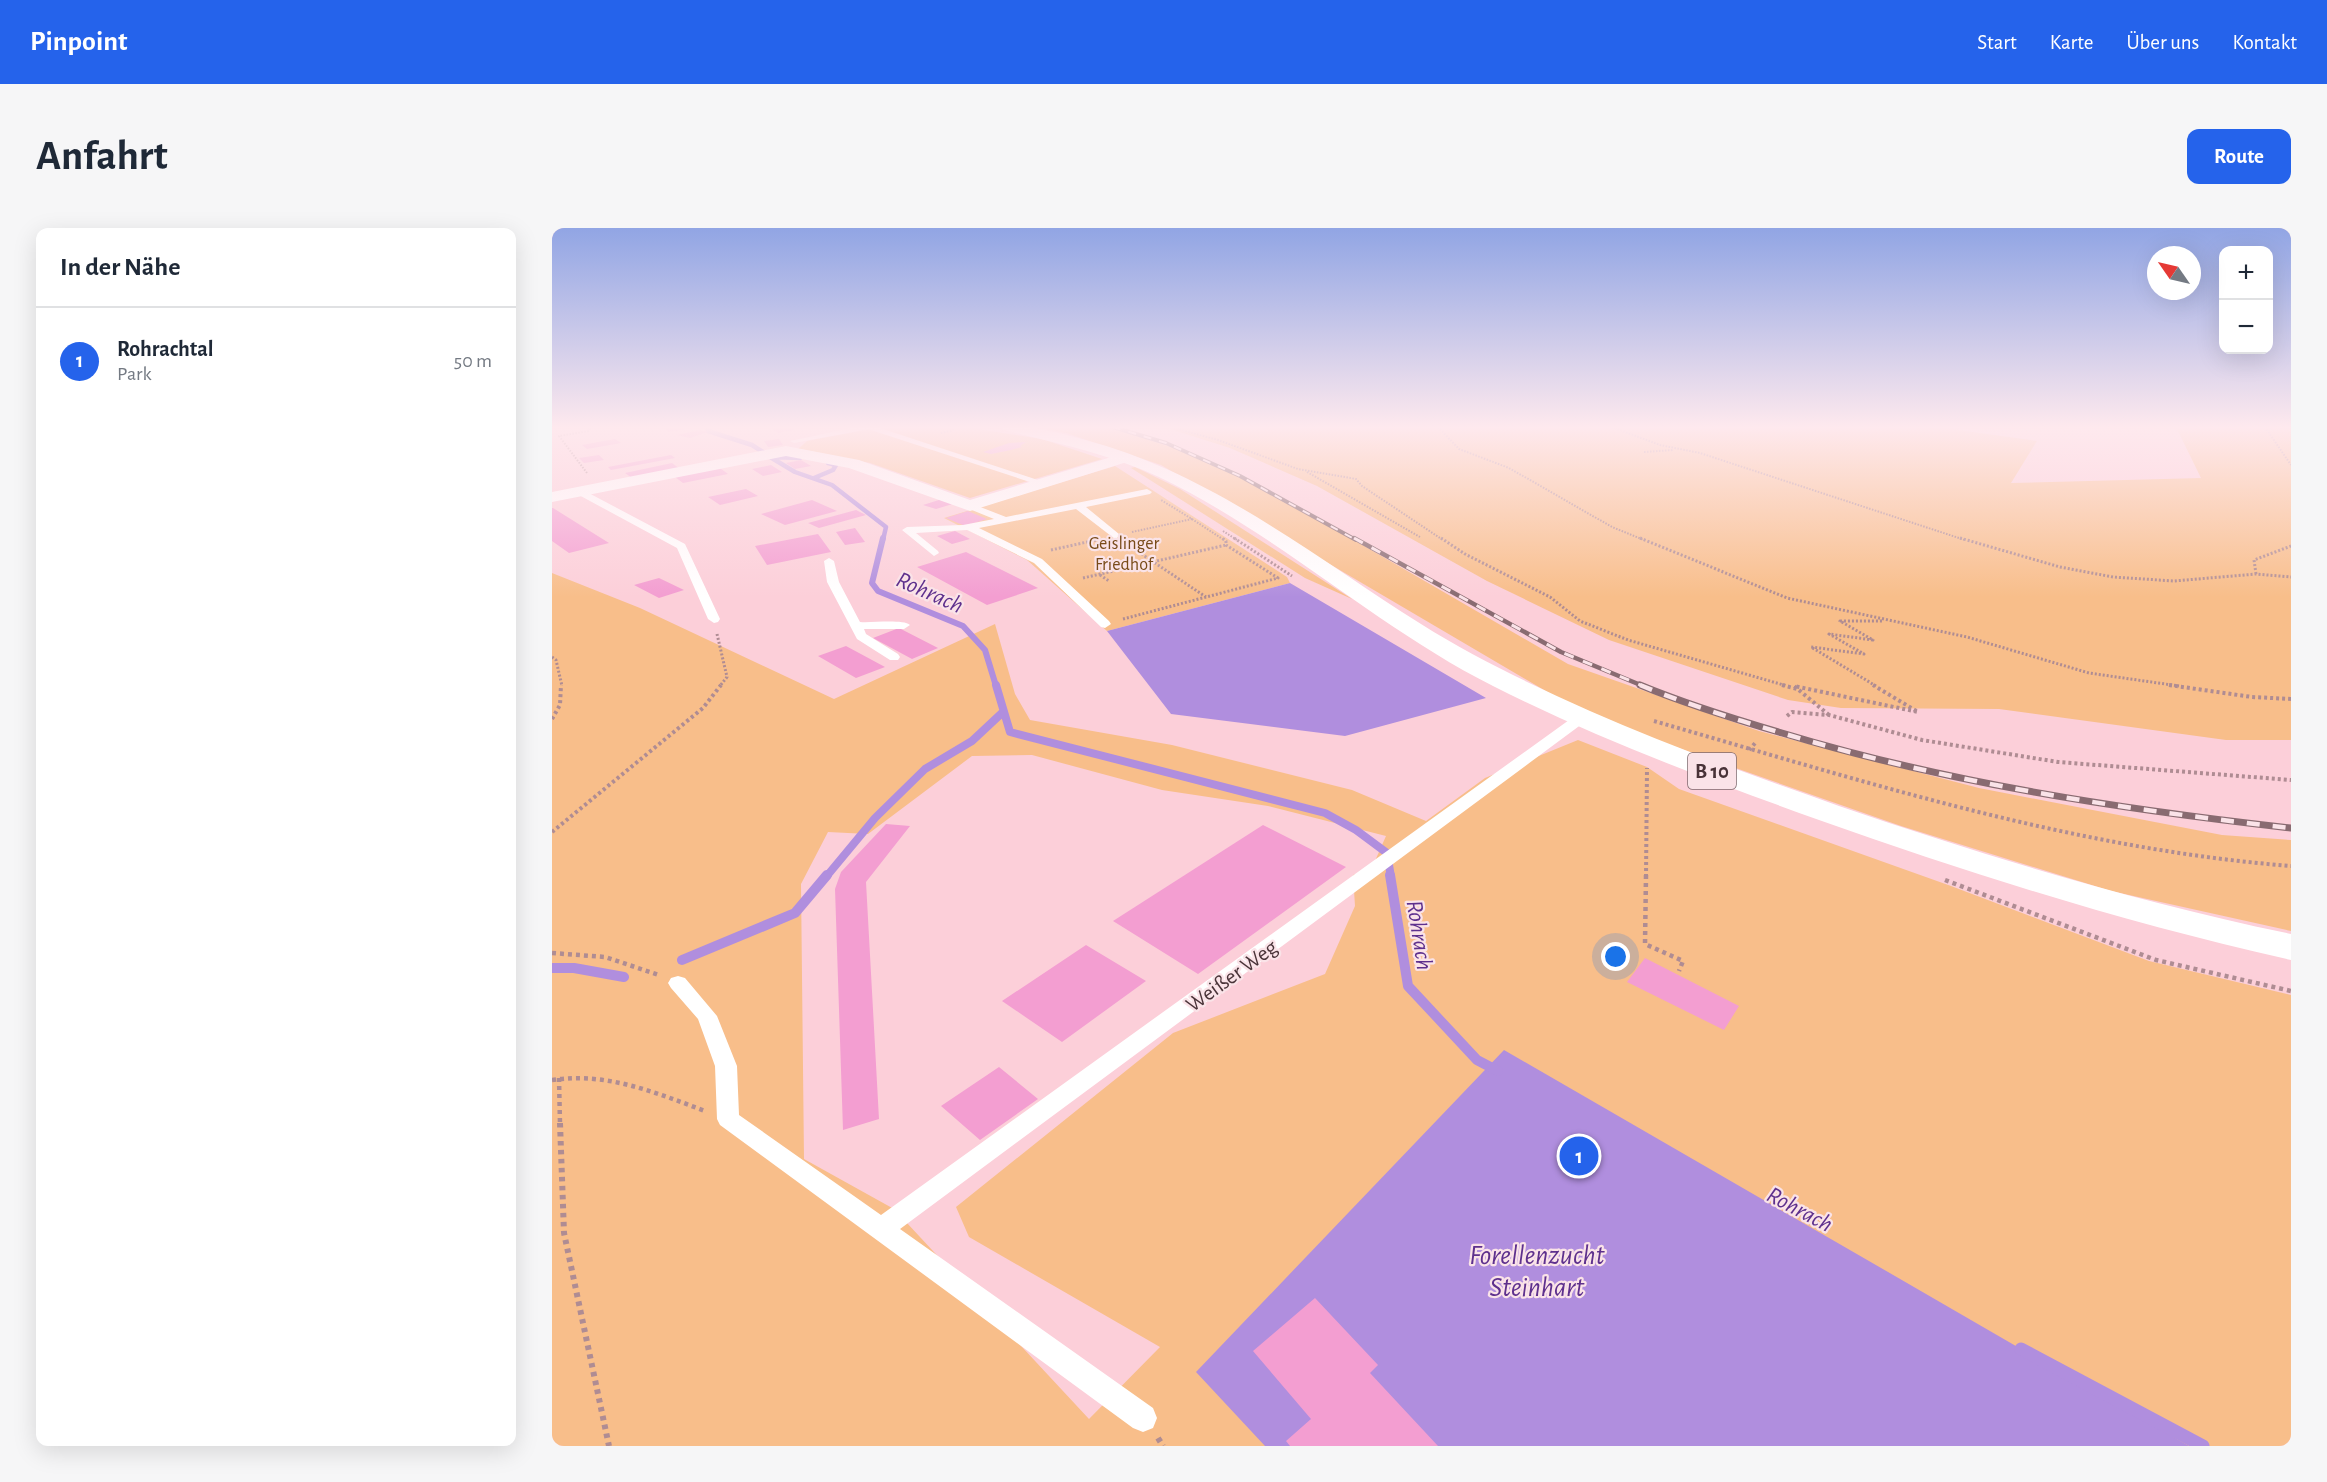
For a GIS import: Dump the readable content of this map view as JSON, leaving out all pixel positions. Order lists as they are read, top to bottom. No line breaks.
{"streets":{"main road":["B 10"],"lane":["Weißer Weg"]},"crossings":[["B 10","Weißer Weg"]],"water":["Rohrach","Forellenzucht Steinhart"],"parks":["Geislinger Friedhof"],"north":"top left","page":{"header":"Pinpoint","nav":["Start","Karte","Über uns","Kontakt"],"buttons":"Route","title":"Anfahrt","heading":"In der Nähe","map_buttons":["+","−"],"list":[{"mark":"1","name":"Rohrachtal","note":"Park","value":"50 m"}],"pins":"1"}}
